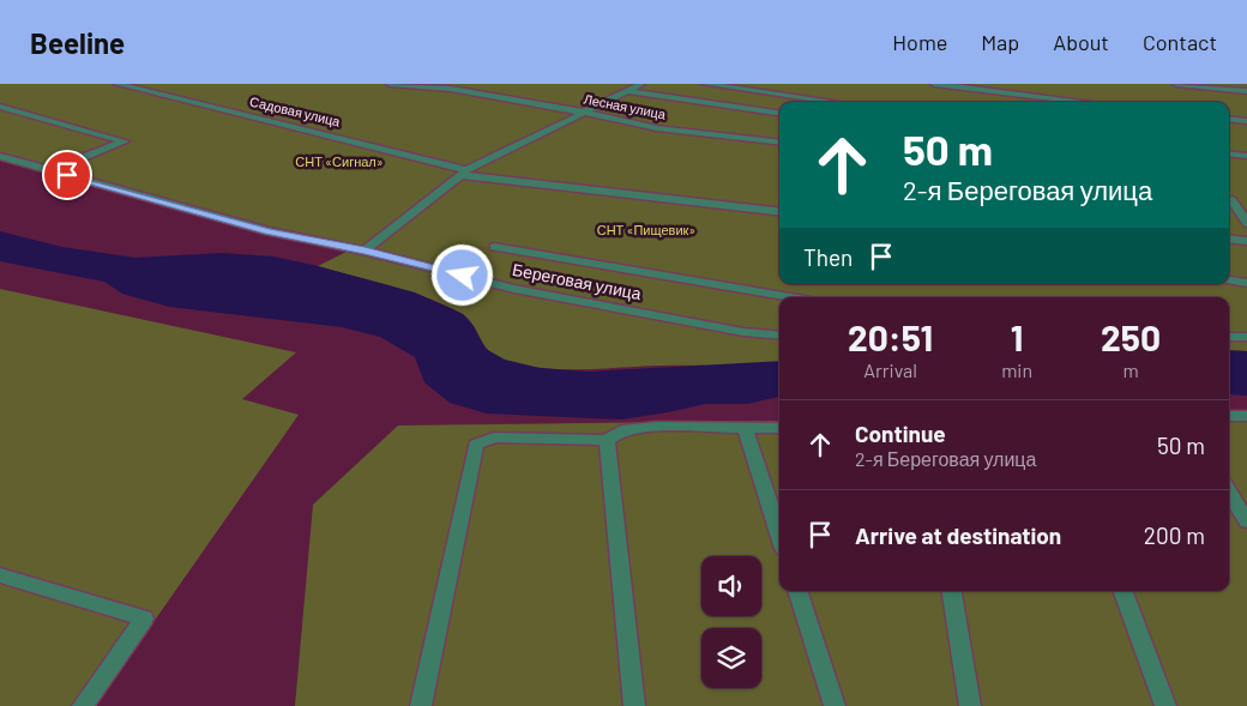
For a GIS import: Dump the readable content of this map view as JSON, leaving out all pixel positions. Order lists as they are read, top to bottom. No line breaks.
{"streets":{"street":["Лесная улица","Садовая улица","Береговая улица"]},"parks":["СНТ «Сигнал»","СНТ «Пищевик»"],"page":{"header":"Beeline","nav":["Home","Map","About","Contact"],"turn":["50 m","2-я Береговая улица"],"then":"Then","eta":["20:51","Arrival","1","min","250","m"],"list":[{"name":"Continue","note":"2-я Береговая улица","value":"50 m"},{"name":"Arrive at destination","value":"200 m"}]}}
